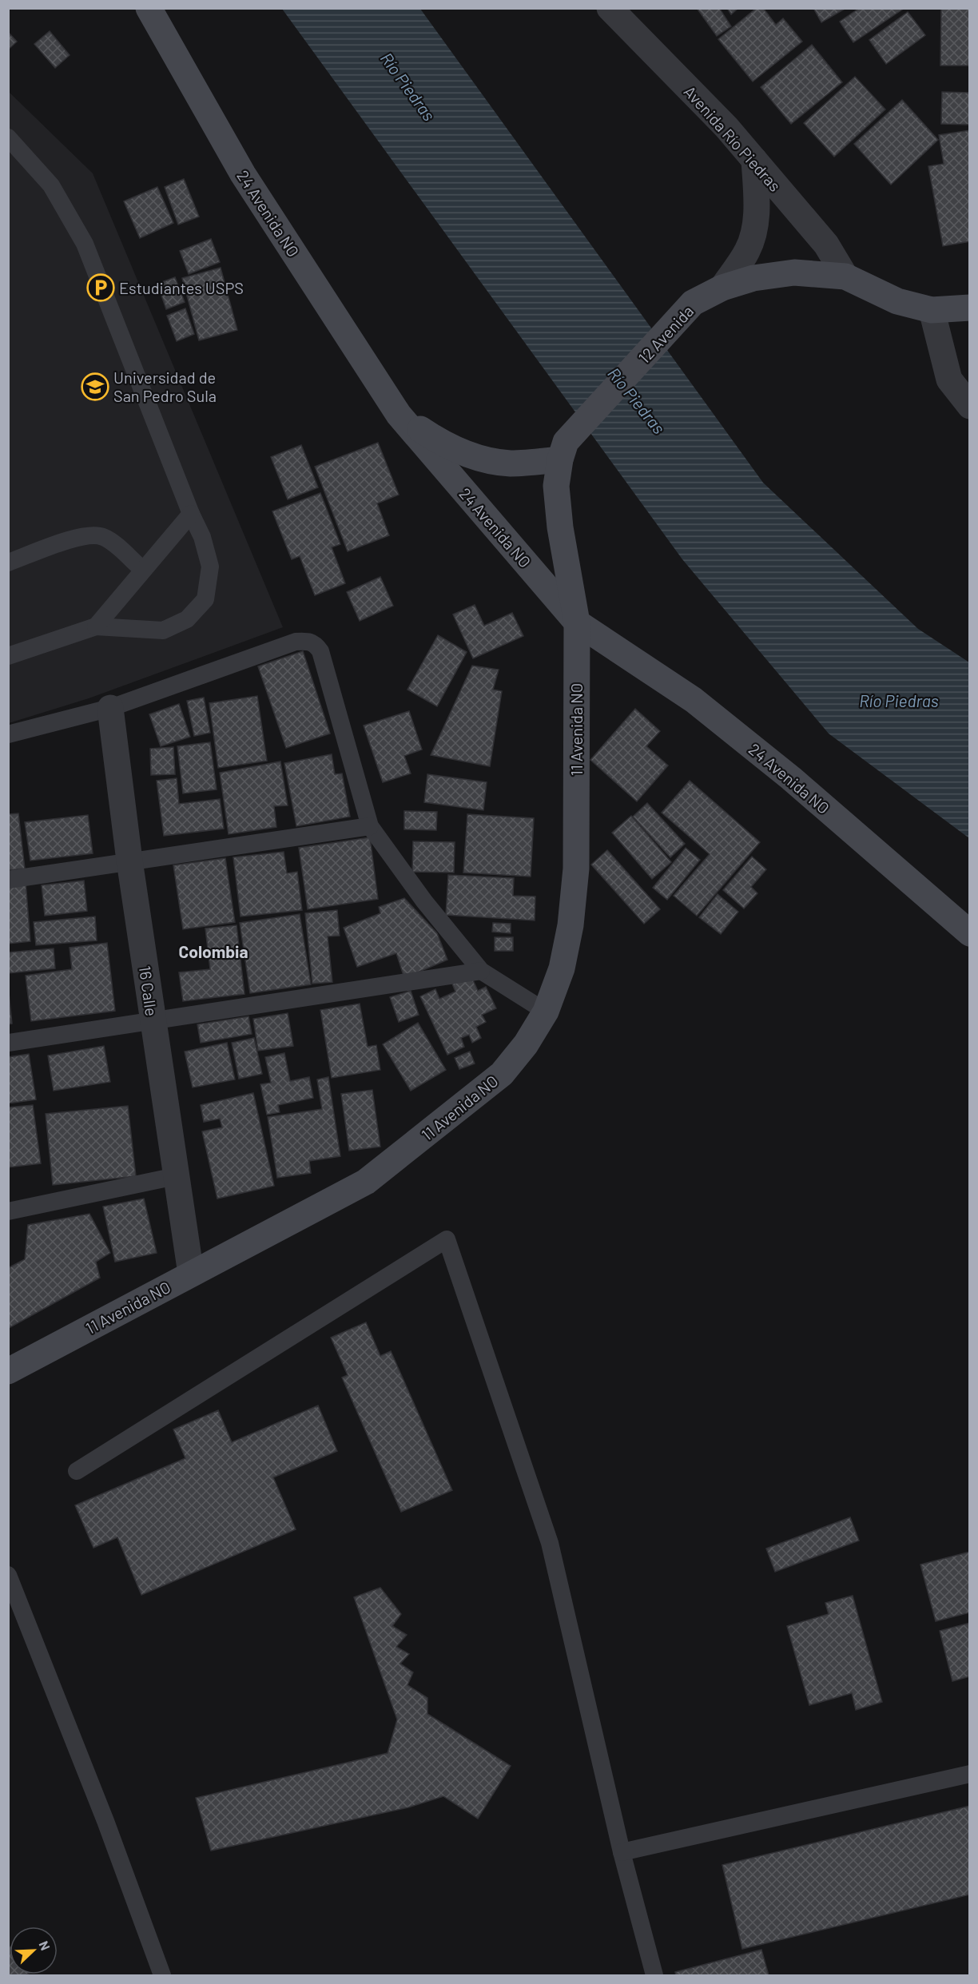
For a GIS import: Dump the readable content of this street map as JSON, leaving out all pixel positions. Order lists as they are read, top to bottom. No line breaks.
{"streets":{"street":["Avenida Río Piedras","24 Avenida NO","12 Avenida","11 Avenida NO","16 Calle"]},"crossings":[["Avenida Río Piedras","12 Avenida"],["24 Avenida NO","11 Avenida NO"],["11 Avenida NO","16 Calle"]],"districts":["Colombia"],"water":["Río Piedras"],"places":{"parking":["Estudiantes USPS"],"school or university":["Universidad de San Pedro Sula"]},"north":"top right"}
